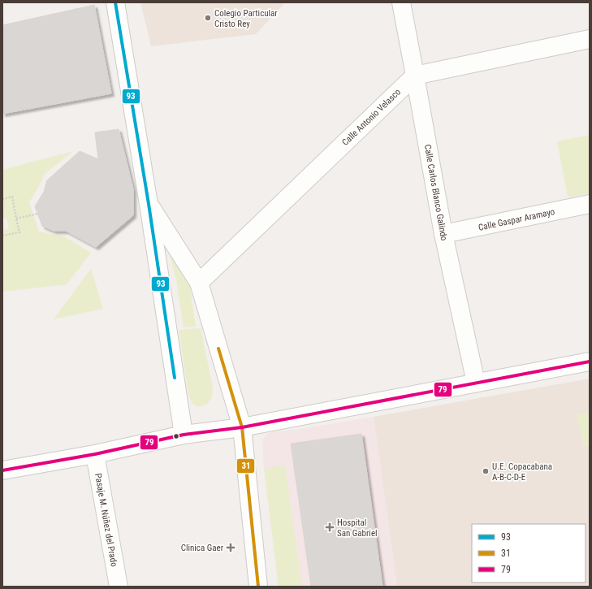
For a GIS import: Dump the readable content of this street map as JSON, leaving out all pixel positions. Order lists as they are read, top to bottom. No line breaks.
{"streets":{"street":["Calle Antonio Velasco","Calle Carlos Blanco Galindo","Calle Gaspar Aramayo","Pasaje M. Núñez del Prado"]},"crossings":[["Calle Antonio Velasco","Calle Carlos Blanco Galindo"],["Calle Carlos Blanco Galindo","Calle Gaspar Aramayo"]],"places":{"other":["Colegio Particular Cristo Rey","U.E. Copacabana A-B-C-D-E"],"health":["Hospital San Gabriel","Clinica Gaer"]},"lines":["transit line 93","transit line 31","transit line 79"],"legend":["93","31","79"]}
